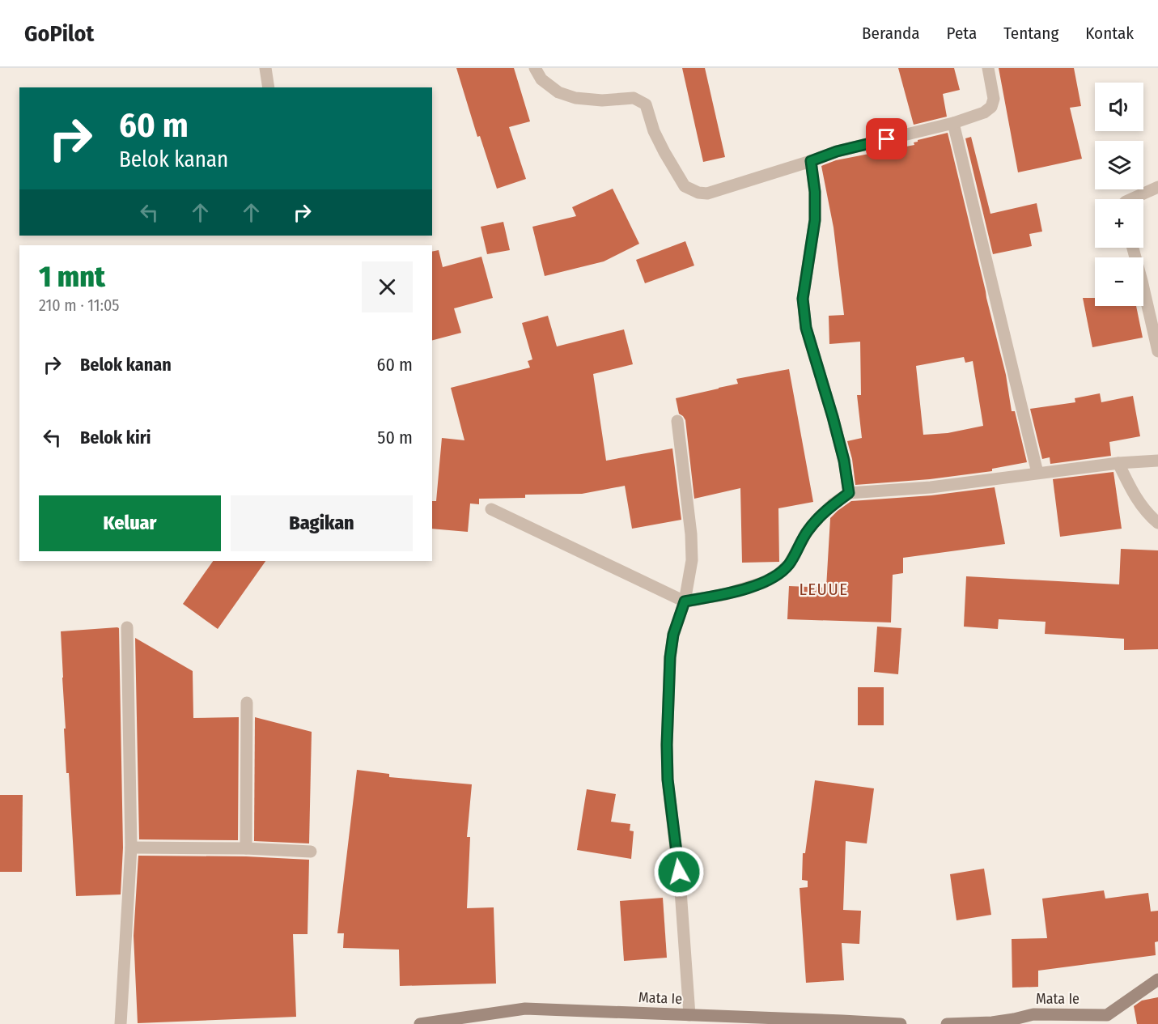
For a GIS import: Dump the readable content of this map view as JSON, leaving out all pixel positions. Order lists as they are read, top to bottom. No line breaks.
{"streets":{"street":["Mata Ie"]},"districts":["LEUUE"],"page":{"header":"GoPilot","nav":["Beranda","Peta","Tentang","Kontak"],"map_buttons":["+","−"],"turn":["60 m","Belok kanan"],"heading":["1 mnt","210 m · 11:05"],"list":[{"name":"Belok kanan","value":"60 m"},{"name":"Belok kiri","value":"50 m"}],"buttons":["Keluar","Bagikan"]}}
